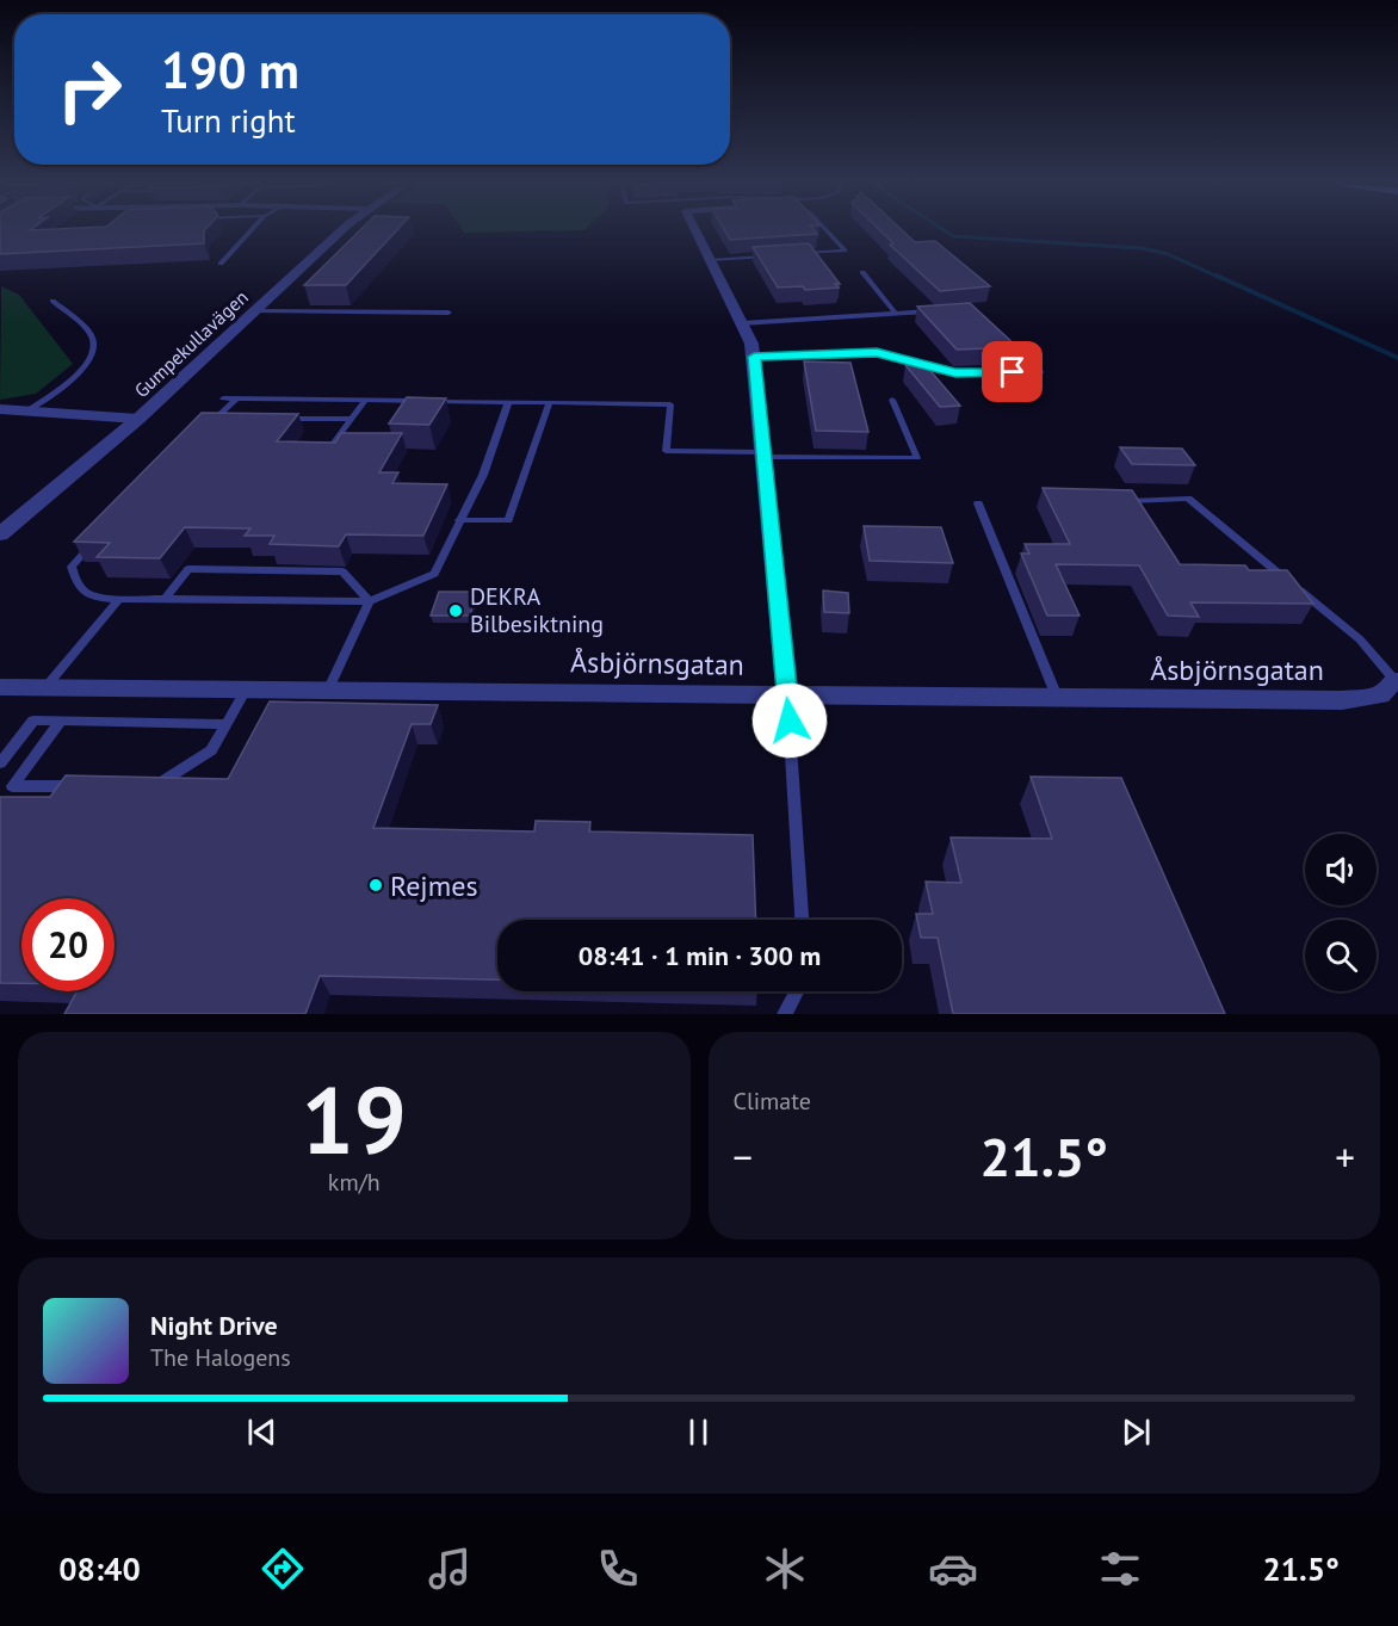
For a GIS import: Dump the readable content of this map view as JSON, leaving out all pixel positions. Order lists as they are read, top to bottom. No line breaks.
{"streets":{"street":["Gumpekullavägen","Åsbjörnsgatan"]},"places":["DEKRA Bilbesiktning","Rejmes"],"page":{"turn":["190 m","Turn right"],"limit":"20","trip":"08:41 · 1 min · 300 m","tile":[["19","km/h"],"Climate"],"heat":["−","21.5°","+"],"song":["Night Drive","The Halogens"],"tabs":["08:40","21.5°"]}}
